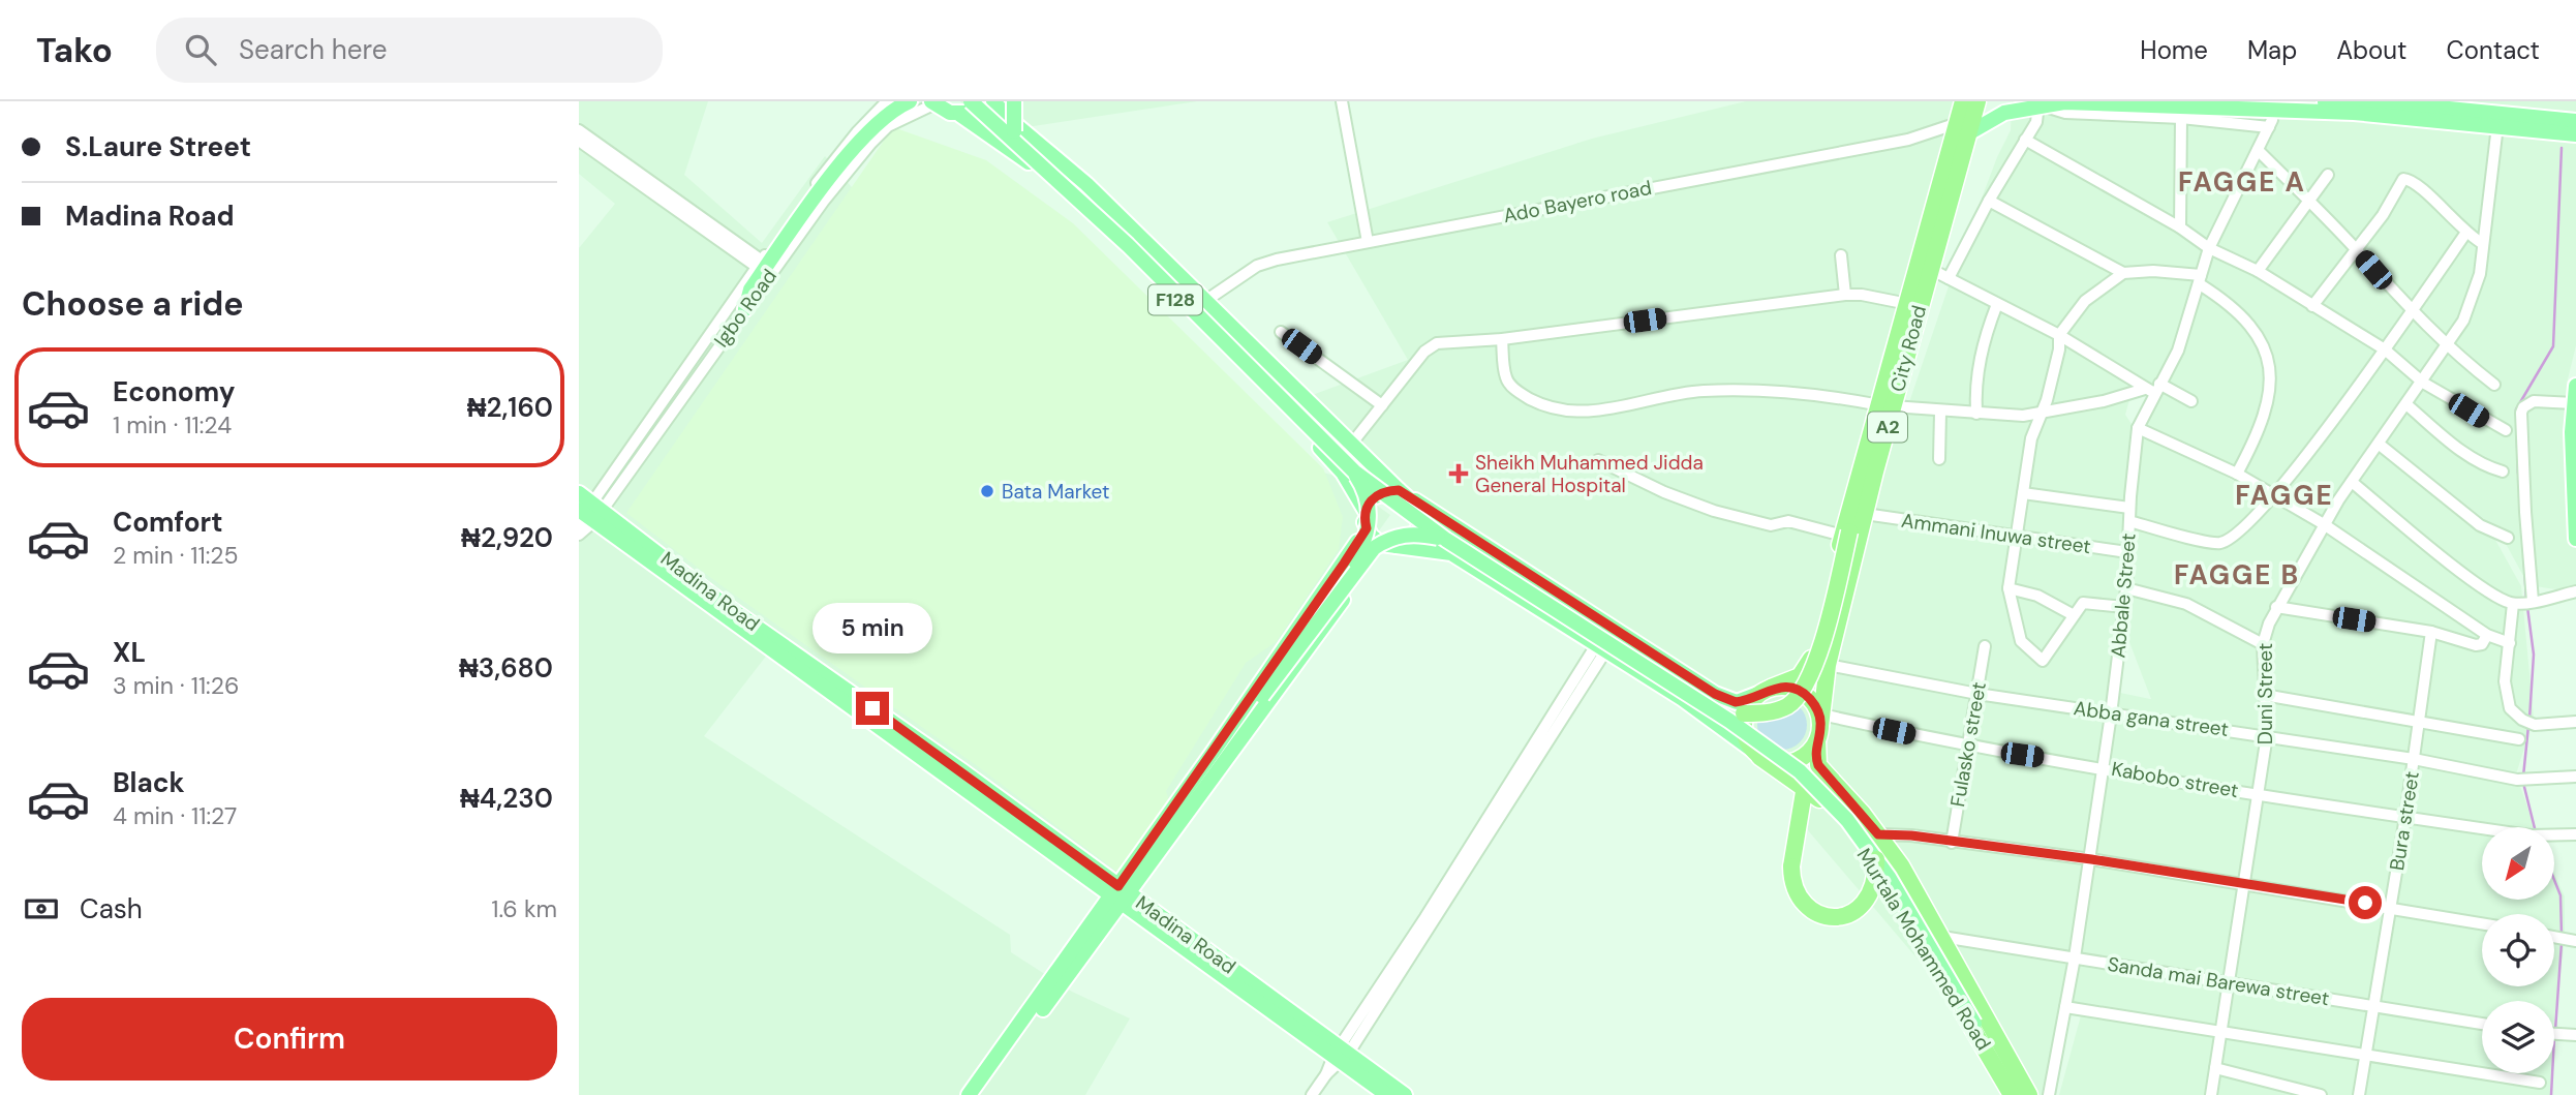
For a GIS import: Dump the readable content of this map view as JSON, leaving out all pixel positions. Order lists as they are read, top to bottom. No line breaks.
{"streets":{"highway":["City Road","A2","Murtala Mohammed Road"],"main road":["F128","Madina Road"],"street":["Ado Bayero road","Igbo Road","Ammani Inuwa street","Abbale Street","Duni Street","Abba gana street","Fulasko street","Kabobo street","Bura street","Sanda mai Barewa street"]},"crossings":[["Ado Bayero road","F128"],["Ado Bayero road","City Road"],["F128","Igbo Road"],["F128","City Road"],["F128","A2"],["F128","Kabobo street"],["F128","Murtala Mohammed Road"],["Igbo Road","Madina Road"],["City Road","A2"],["City Road","Ammani Inuwa street"],["City Road","Abba gana street"],["City Road","Kabobo street"],["City Road","Murtala Mohammed Road"],["A2","Kabobo street"],["A2","Murtala Mohammed Road"],["Ammani Inuwa street","Abbale Street"],["Abbale Street","Abba gana street"],["Abbale Street","Kabobo street"],["Abbale Street","Sanda mai Barewa street"],["Duni Street","Abba gana street"],["Duni Street","Kabobo street"],["Duni Street","Sanda mai Barewa street"],["Abba gana street","Fulasko street"],["Abba gana street","Bura street"],["Fulasko street","Kabobo street"],["Kabobo street","Bura street"],["Kabobo street","Murtala Mohammed Road"],["Bura street","Sanda mai Barewa street"],["Murtala Mohammed Road","Sanda mai Barewa street"]],"districts":["FAGGE A","FAGGE","FAGGE B"],"places":{"health":["Sheikh Muhammed Jidda General Hospital"],"other":["Bata Market"]},"north":"bottom left","page":{"header":"Tako","search":"Search here","nav":["Home","Map","About","Contact"],"banner":["S.Laure Street","Madina Road"],"heading":"Choose a ride","list":[{"name":"Economy","note":"1 min · 11:24","value":"₦2,160"},{"name":"Comfort","note":"2 min · 11:25","value":"₦2,920"},{"name":"XL","note":"3 min · 11:26","value":"₦3,680"},{"name":"Black","note":"4 min · 11:27","value":"₦4,230"}],"bubble":"5 min","pay":["Cash","1.6 km"],"buttons":"Confirm"}}
